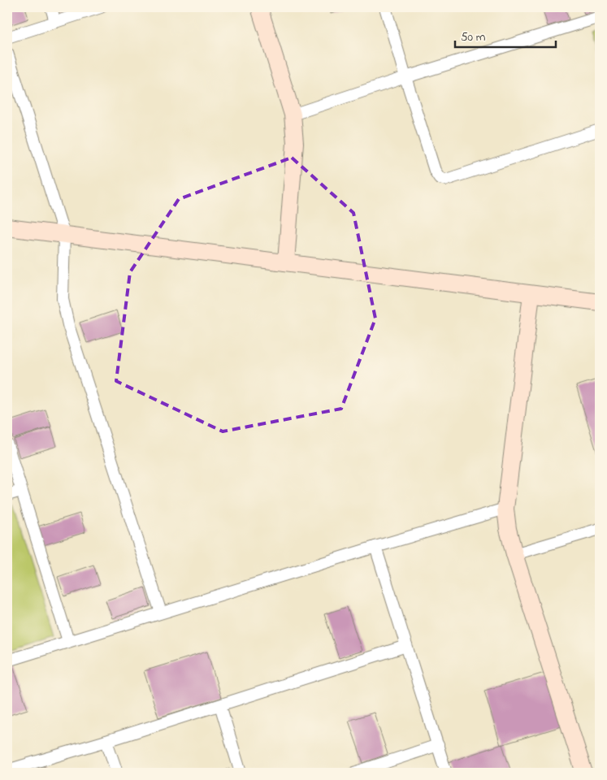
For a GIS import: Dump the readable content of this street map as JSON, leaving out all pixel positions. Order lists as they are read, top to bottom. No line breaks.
{"scale_bar":"50 m"}
